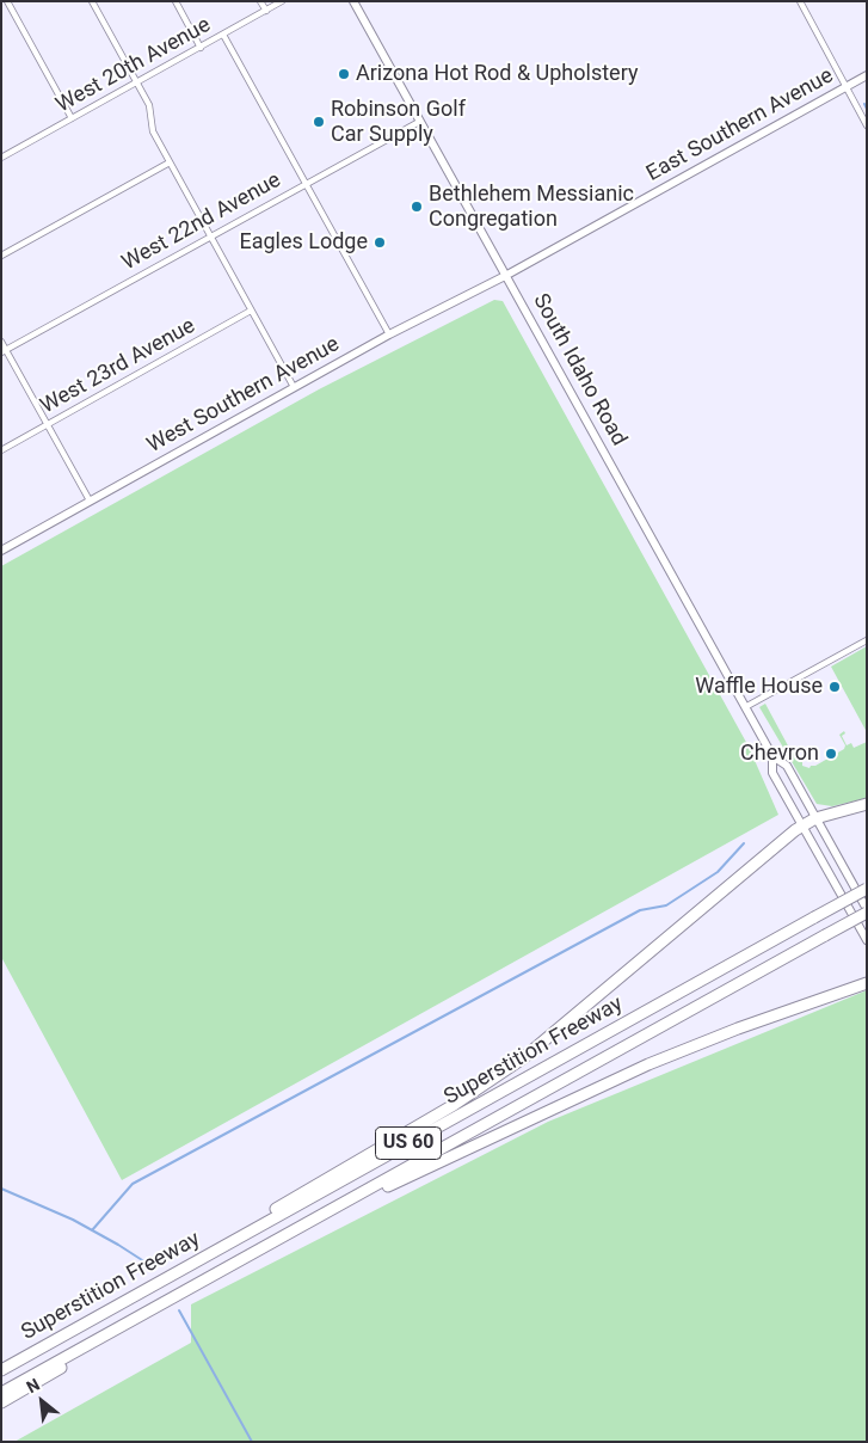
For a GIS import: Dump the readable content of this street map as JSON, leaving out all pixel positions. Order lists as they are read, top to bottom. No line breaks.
{"streets":{"highway":["Superstition Freeway","US 60"],"main road":["East Southern Avenue","South Idaho Road","West Southern Avenue"],"street":["West 20th Avenue","West 22nd Avenue","West 23rd Avenue"]},"crossings":[["East Southern Avenue","South Idaho Road"],["East Southern Avenue","West Southern Avenue"],["West 22nd Avenue","South Idaho Road"],["South Idaho Road","West Southern Avenue"],["South Idaho Road","Superstition Freeway"]],"places":["Arizona Hot Rod & Upholstery","Robinson Golf Car Supply","Bethlehem Messianic Congregation","Eagles Lodge","Waffle House","Chevron"],"north":"top left"}
